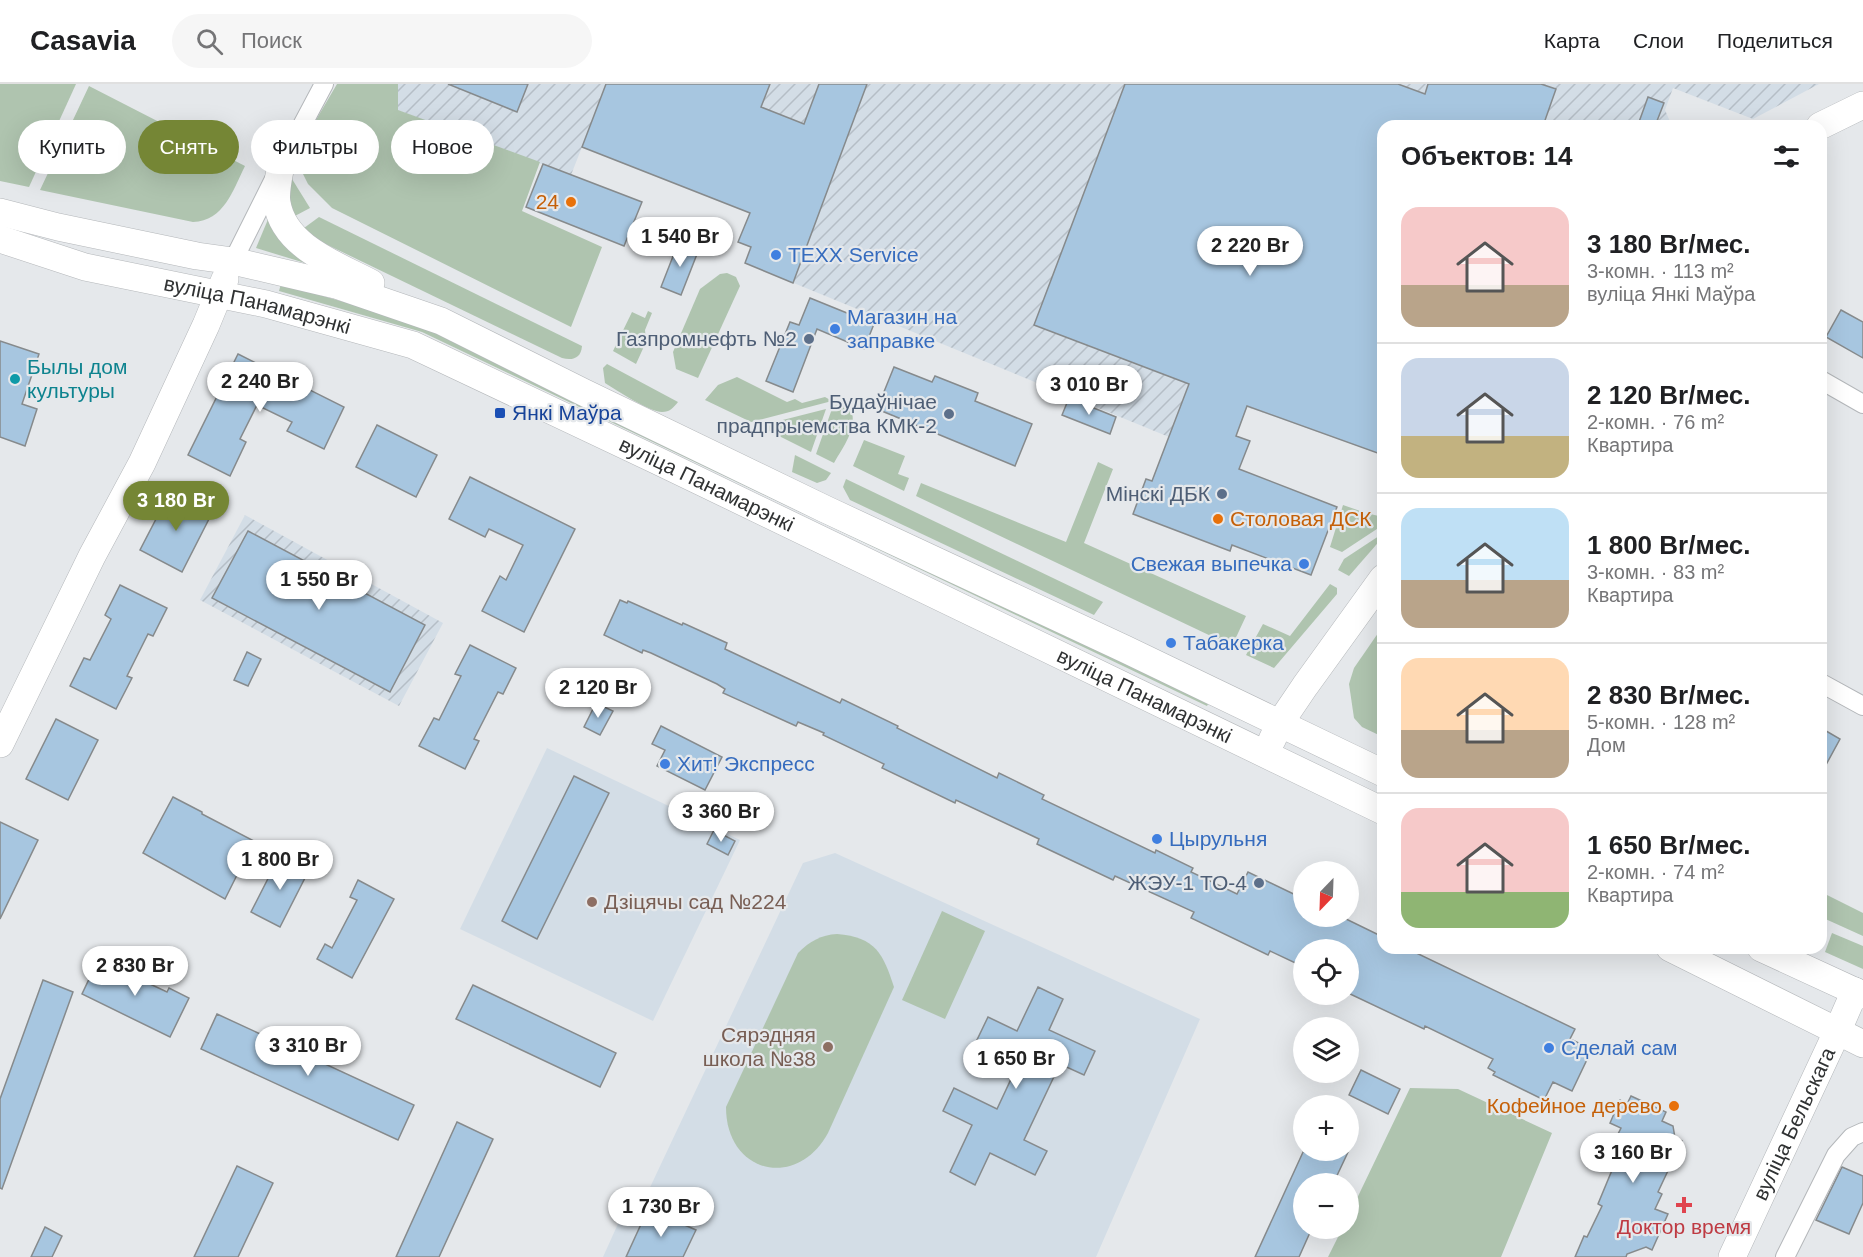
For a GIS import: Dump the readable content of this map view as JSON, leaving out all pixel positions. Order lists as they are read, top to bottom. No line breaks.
{"streets":{"main road":["вуліца Панамарэнкі","вуліца Бельскага"]},"places":{"other":["24","TEXX Service","Магазин на заправке","Газпромнефть №2","Былы дом культуры","Будаўнічае прадпрыемства КМК-2","Мінскі ДБК","Столовая ДСК","Свежая выпечка","Табакерка","Хит! Экспресс","Цырульня","ЖЭУ-1 ТО-4","Дзіцячы сад №224","Сярэдняя школа №38","Сделай сам","Кофейное дерево"],"transit":["Янкі Маўра"],"health":["Доктор время"]},"north":"bottom left","page":{"header":"Casavia","search":"Поиск","nav":["Карта","Слои","Поделиться"],"chip":["Купить","Снять","Фильтры","Новое"],"heading":"Объектов: 14","list":[{"name":"3 180 Br/мес.","note":"3-комн. · 113 m² · вуліца Янкі Маўра"},{"name":"2 120 Br/мес.","note":"2-комн. · 76 m² · Квартира"},{"name":"1 800 Br/мес.","note":"3-комн. · 83 m² · Квартира"},{"name":"2 830 Br/мес.","note":"5-комн. · 128 m² · Дом"},{"name":"1 650 Br/мес.","note":"2-комн. · 74 m² · Квартира"}],"price":["1 540 Br","2 220 Br","2 240 Br","3 010 Br","3 180 Br","1 550 Br","2 120 Br","3 360 Br","1 800 Br","2 830 Br","3 310 Br","1 650 Br","3 160 Br","1 730 Br"],"map_buttons":["+","−"]}}
